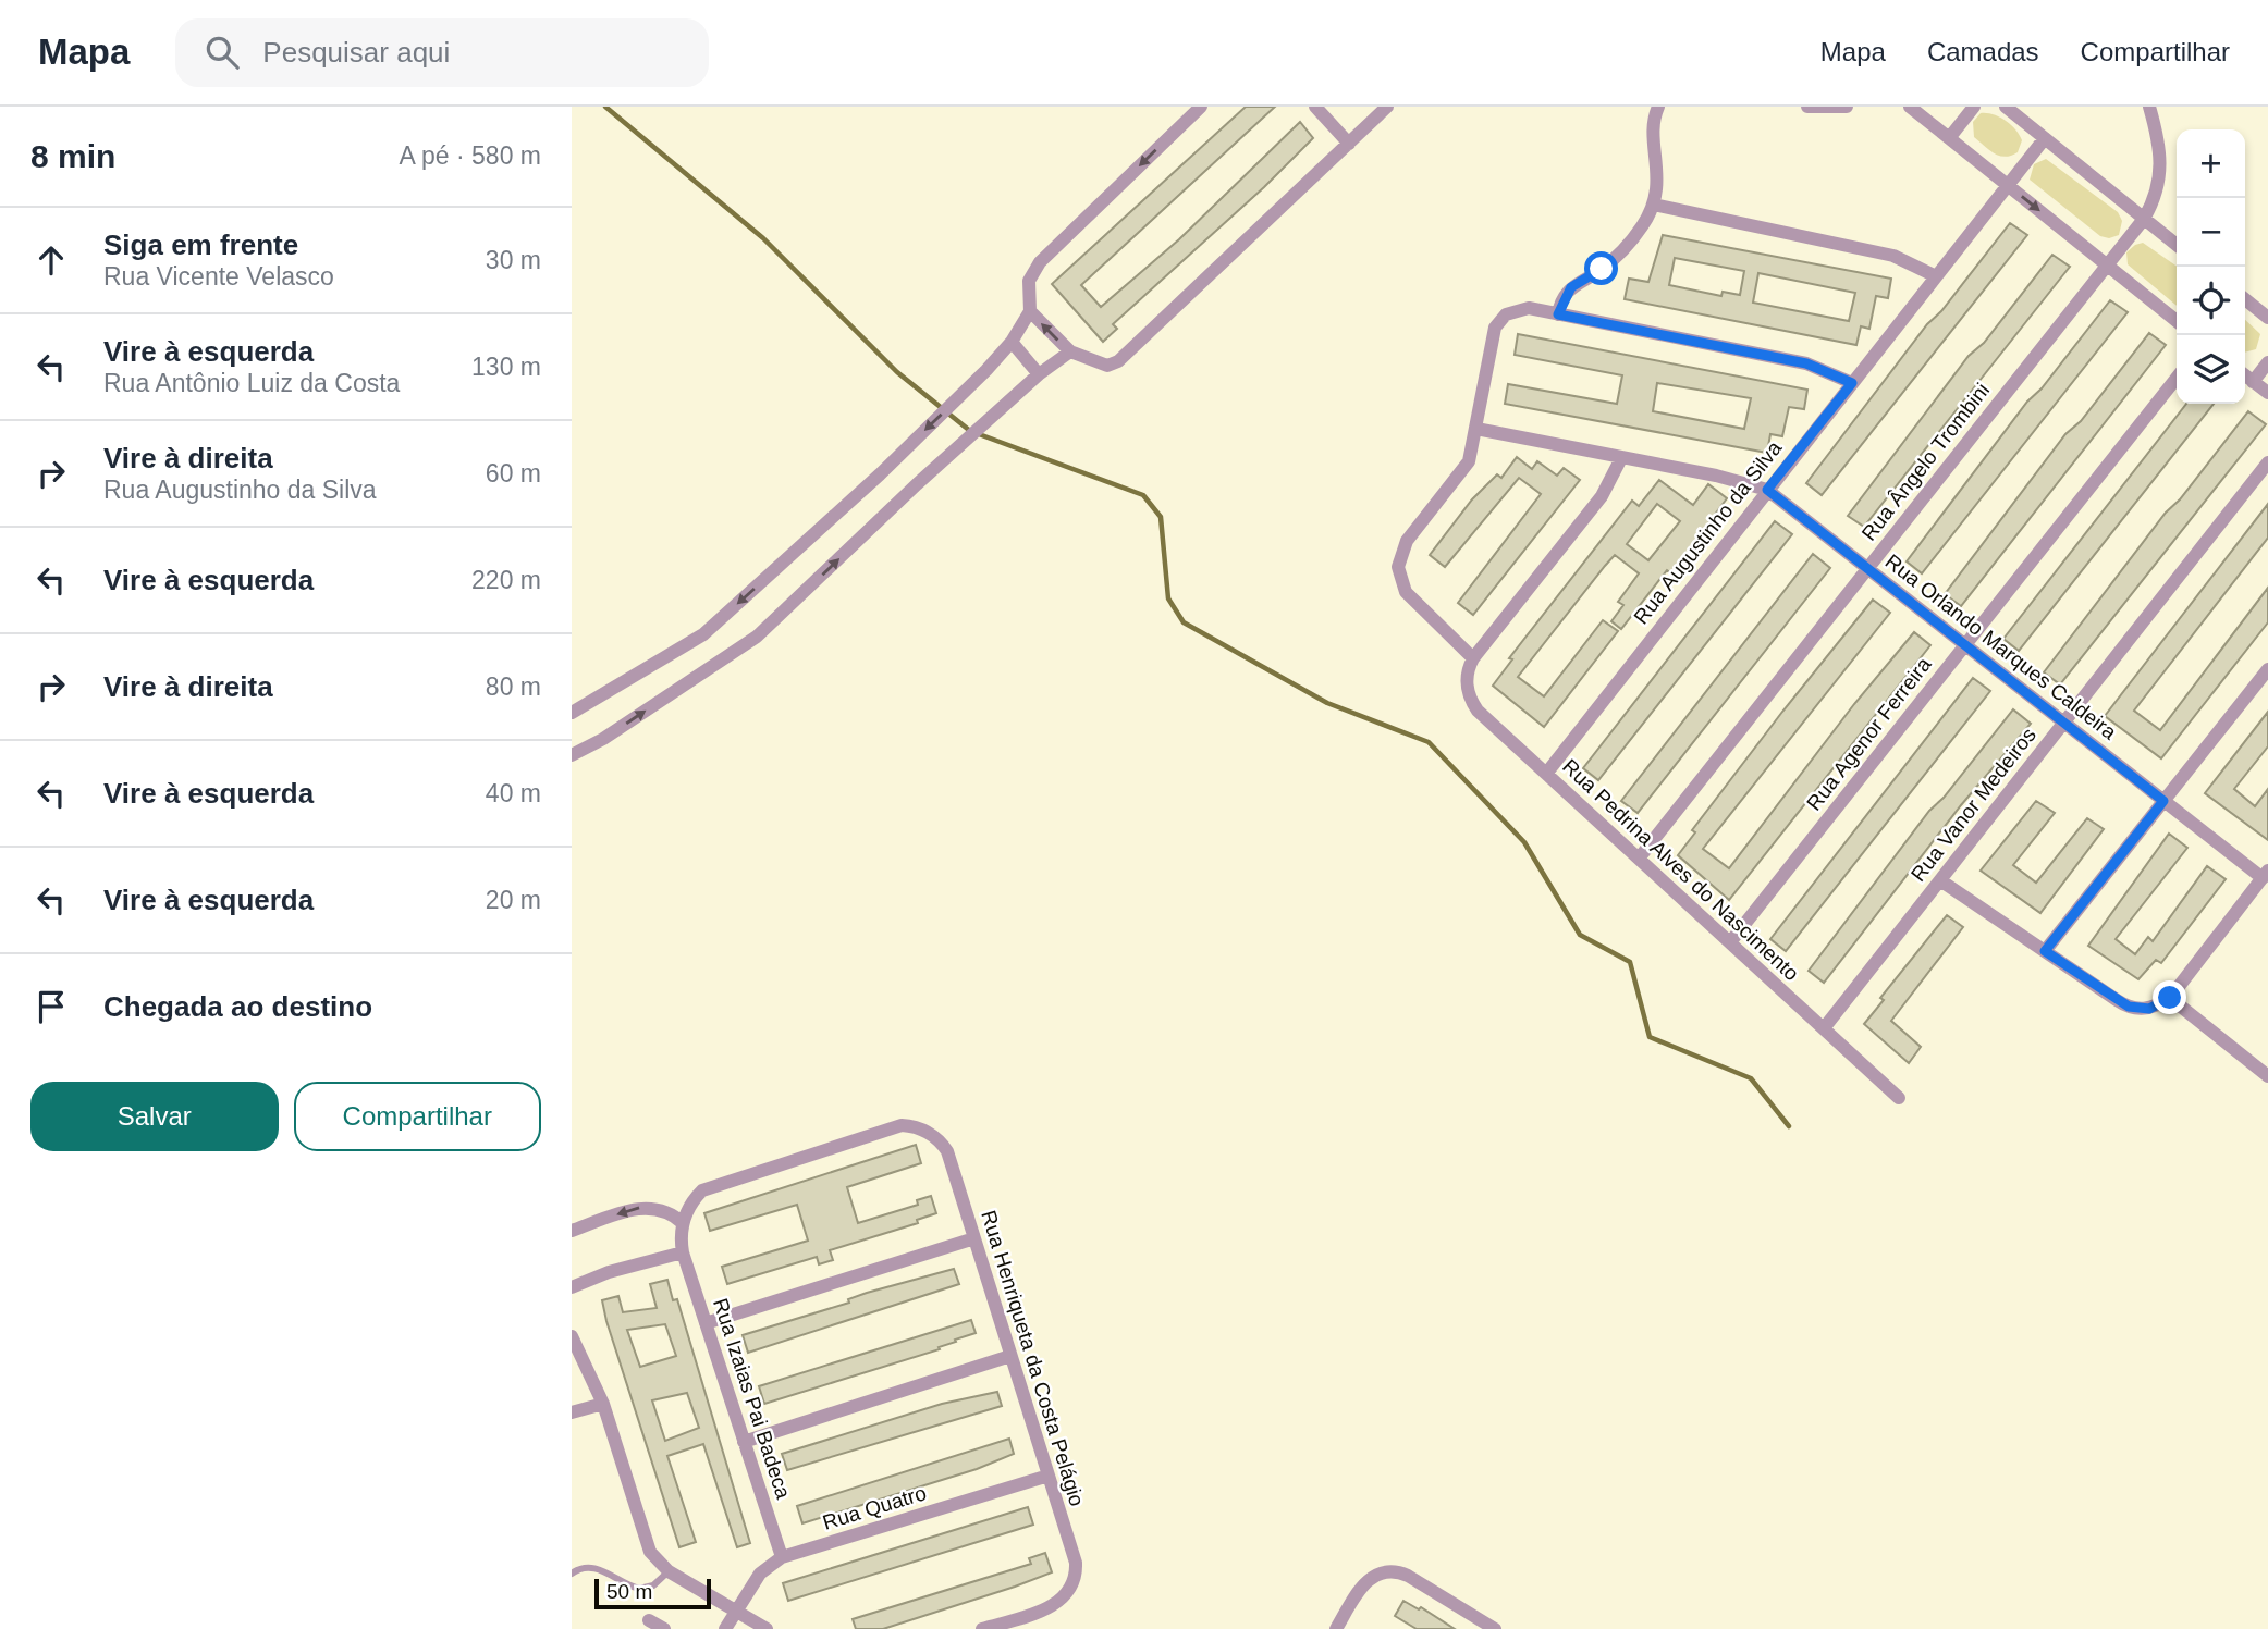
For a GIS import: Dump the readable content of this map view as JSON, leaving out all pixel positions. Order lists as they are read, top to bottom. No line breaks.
{"streets":{"street":["Rua Ângelo Trombini","Rua Augustinho da Silva","Rua Orlando Marques Caldeira","Rua Agenor Ferreira","Rua Vanor Medeiros","Rua Pedrina Alves do Nascimento","Rua Henriqueta da Costa Pelágio","Rua Izaias Pai Badeca","Rua Quatro"]},"crossings":[["Rua Ângelo Trombini","Rua Orlando Marques Caldeira"],["Rua Ângelo Trombini","Rua Pedrina Alves do Nascimento"],["Rua Augustinho da Silva","Rua Orlando Marques Caldeira"],["Rua Augustinho da Silva","Rua Pedrina Alves do Nascimento"],["Rua Orlando Marques Caldeira","Rua Agenor Ferreira"],["Rua Orlando Marques Caldeira","Rua Vanor Medeiros"],["Rua Agenor Ferreira","Rua Pedrina Alves do Nascimento"],["Rua Vanor Medeiros","Rua Pedrina Alves do Nascimento"],["Rua Henriqueta da Costa Pelágio","Rua Izaias Pai Badeca"],["Rua Henriqueta da Costa Pelágio","Rua Quatro"],["Rua Izaias Pai Badeca","Rua Quatro"]],"scale_bar":"50 m","page":{"header":"Mapa","search":"Pesquisar aqui","nav":["Mapa","Camadas","Compartilhar"],"heading":["8 min","A pé · 580 m"],"map_buttons":["+","−"],"list":[["Siga em frente","Rua Vicente Velasco","30 m"],["Vire à esquerda","Rua Antônio Luiz da Costa","130 m"],["Vire à direita","Rua Augustinho da Silva","60 m"],["Vire à esquerda","220 m"],["Vire à direita","80 m"],["Vire à esquerda","40 m"],["Vire à esquerda","20 m"],"Chegada ao destino"],"buttons":["Salvar","Compartilhar"],"scale":"50 m"}}
